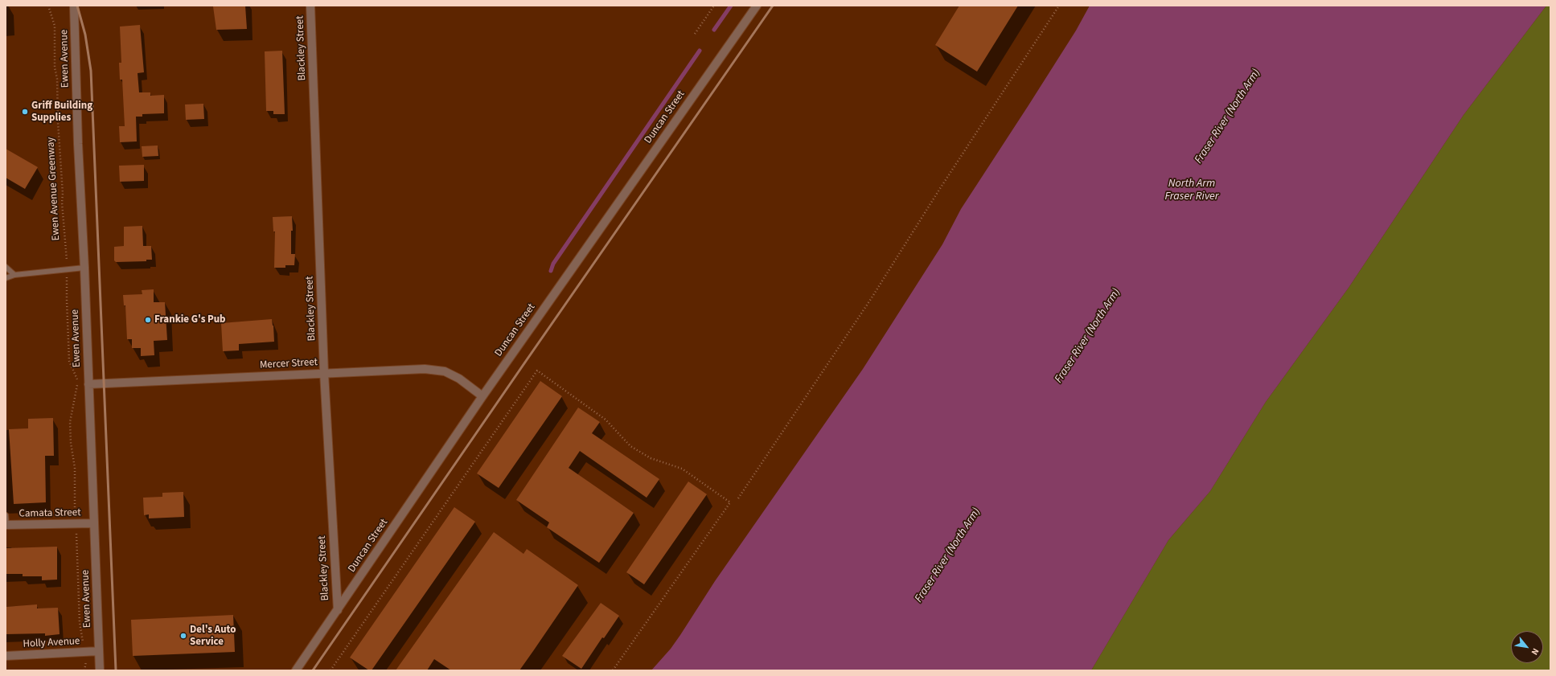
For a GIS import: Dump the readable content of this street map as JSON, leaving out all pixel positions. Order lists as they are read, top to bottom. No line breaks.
{"streets":{"street":["Blackley Street","Ewen Avenue","Duncan Street","Mercer Street","Camata Street","Holly Avenue"],"path":["Ewen Avenue Greenway"]},"crossings":[["Blackley Street","Duncan Street"],["Blackley Street","Mercer Street"],["Ewen Avenue","Mercer Street"],["Ewen Avenue","Camata Street"],["Ewen Avenue","Holly Avenue"],["Duncan Street","Mercer Street"]],"water":["Fraser River (North Arm)","North Arm Fraser River"],"places":["Griff Building Supplies","Frankie G's Pub","Del's Auto Service"],"north":"bottom right"}
